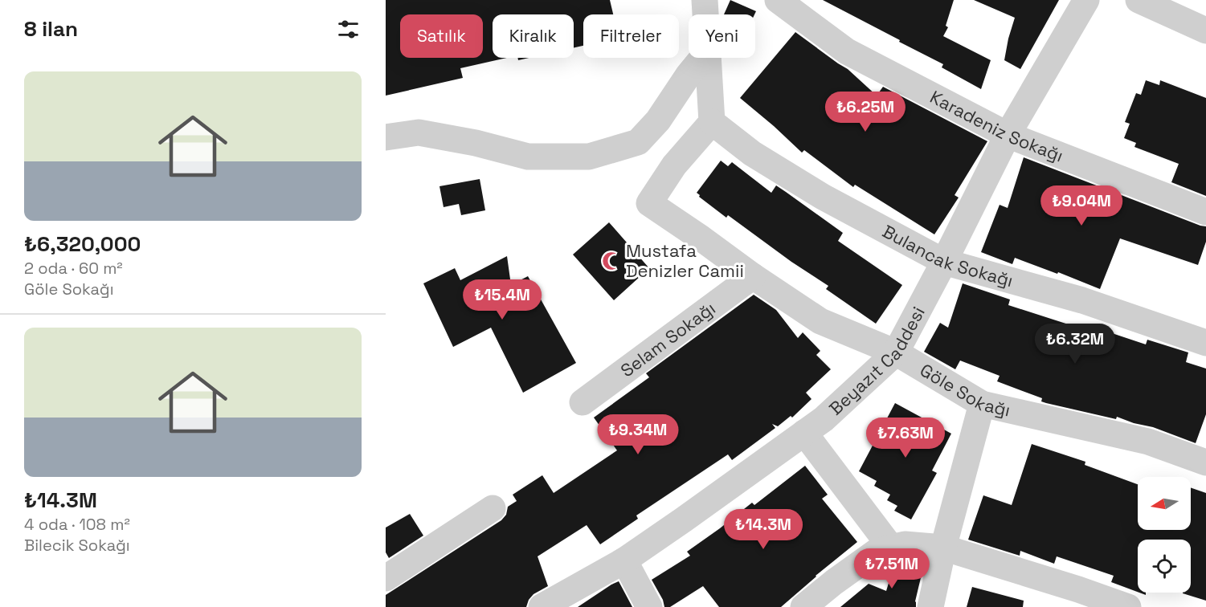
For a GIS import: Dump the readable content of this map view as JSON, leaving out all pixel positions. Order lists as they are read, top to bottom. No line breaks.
{"streets":{"street":["Karadeniz Sokağı","Bulancak Sokağı","Selam Sokağı","Beyazıt Caddesi","Göle Sokağı"]},"crossings":[["Karadeniz Sokağı","Beyazıt Caddesi"],["Bulancak Sokağı","Beyazıt Caddesi"],["Bulancak Sokağı","Göle Sokağı"],["Selam Sokağı","Göle Sokağı"],["Beyazıt Caddesi","Göle Sokağı"]],"places":{"mosque":["Mustafa Denizler Camii"]},"north":"left","page":{"heading":"8 ilan","chip":["Satılık","Kiralık","Filtreler","Yeni"],"list":[{"name":"₺6,320,000","note":"2 oda · 60 m² · Göle Sokağı"},{"name":"₺14.3M","note":"4 oda · 108 m² · Bilecik Sokağı"}],"price":["₺6.25M","₺9.04M","₺15.4M","₺6.32M","₺9.34M","₺7.63M","₺14.3M","₺7.51M"]}}
